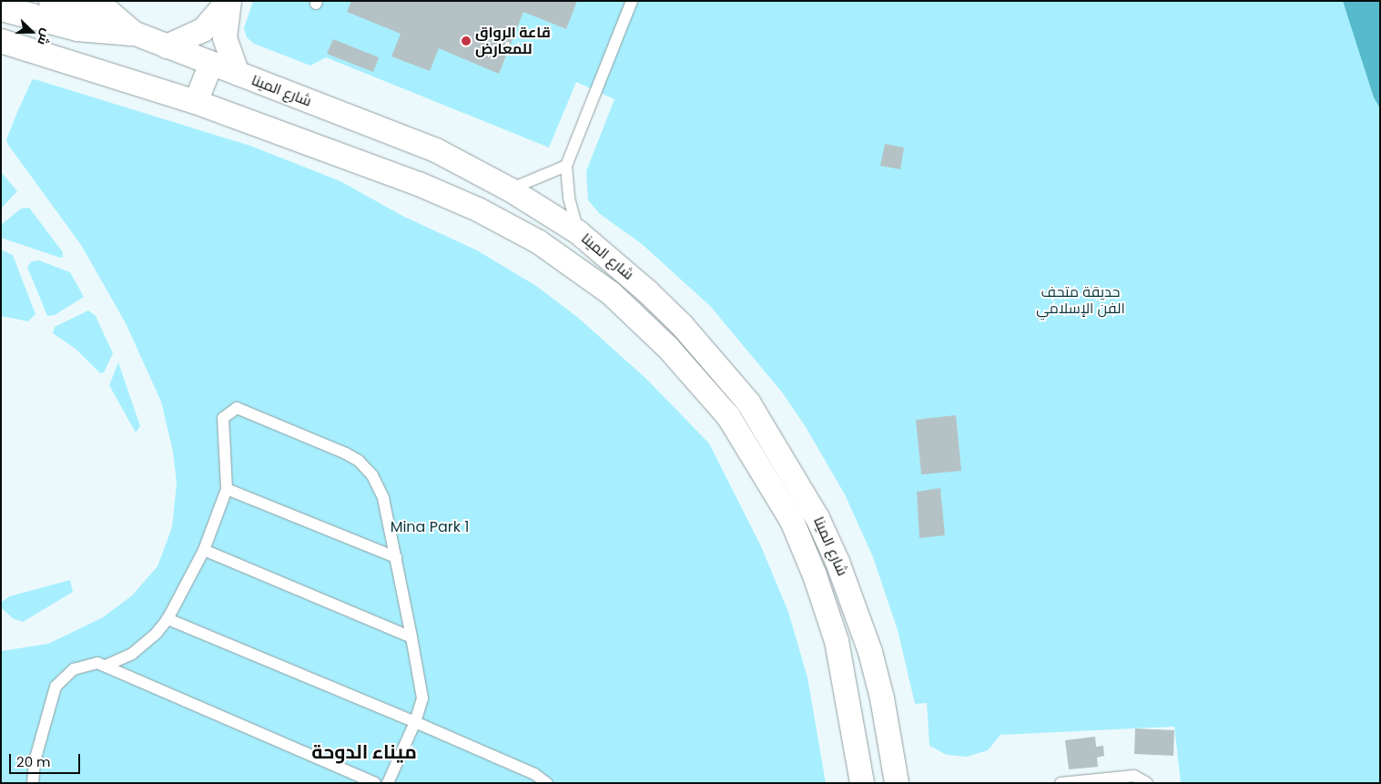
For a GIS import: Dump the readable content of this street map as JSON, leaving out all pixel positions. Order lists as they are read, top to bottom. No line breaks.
{"streets":{"street":["شارع المينا"]},"districts":["ميناء الدوحة"],"parks":["حديقة متحف الفن الإسلامي","Mina Park 1"],"places":["قاعة الرواق للمعارض"],"scale_bar":"20 m","north":"right"}
